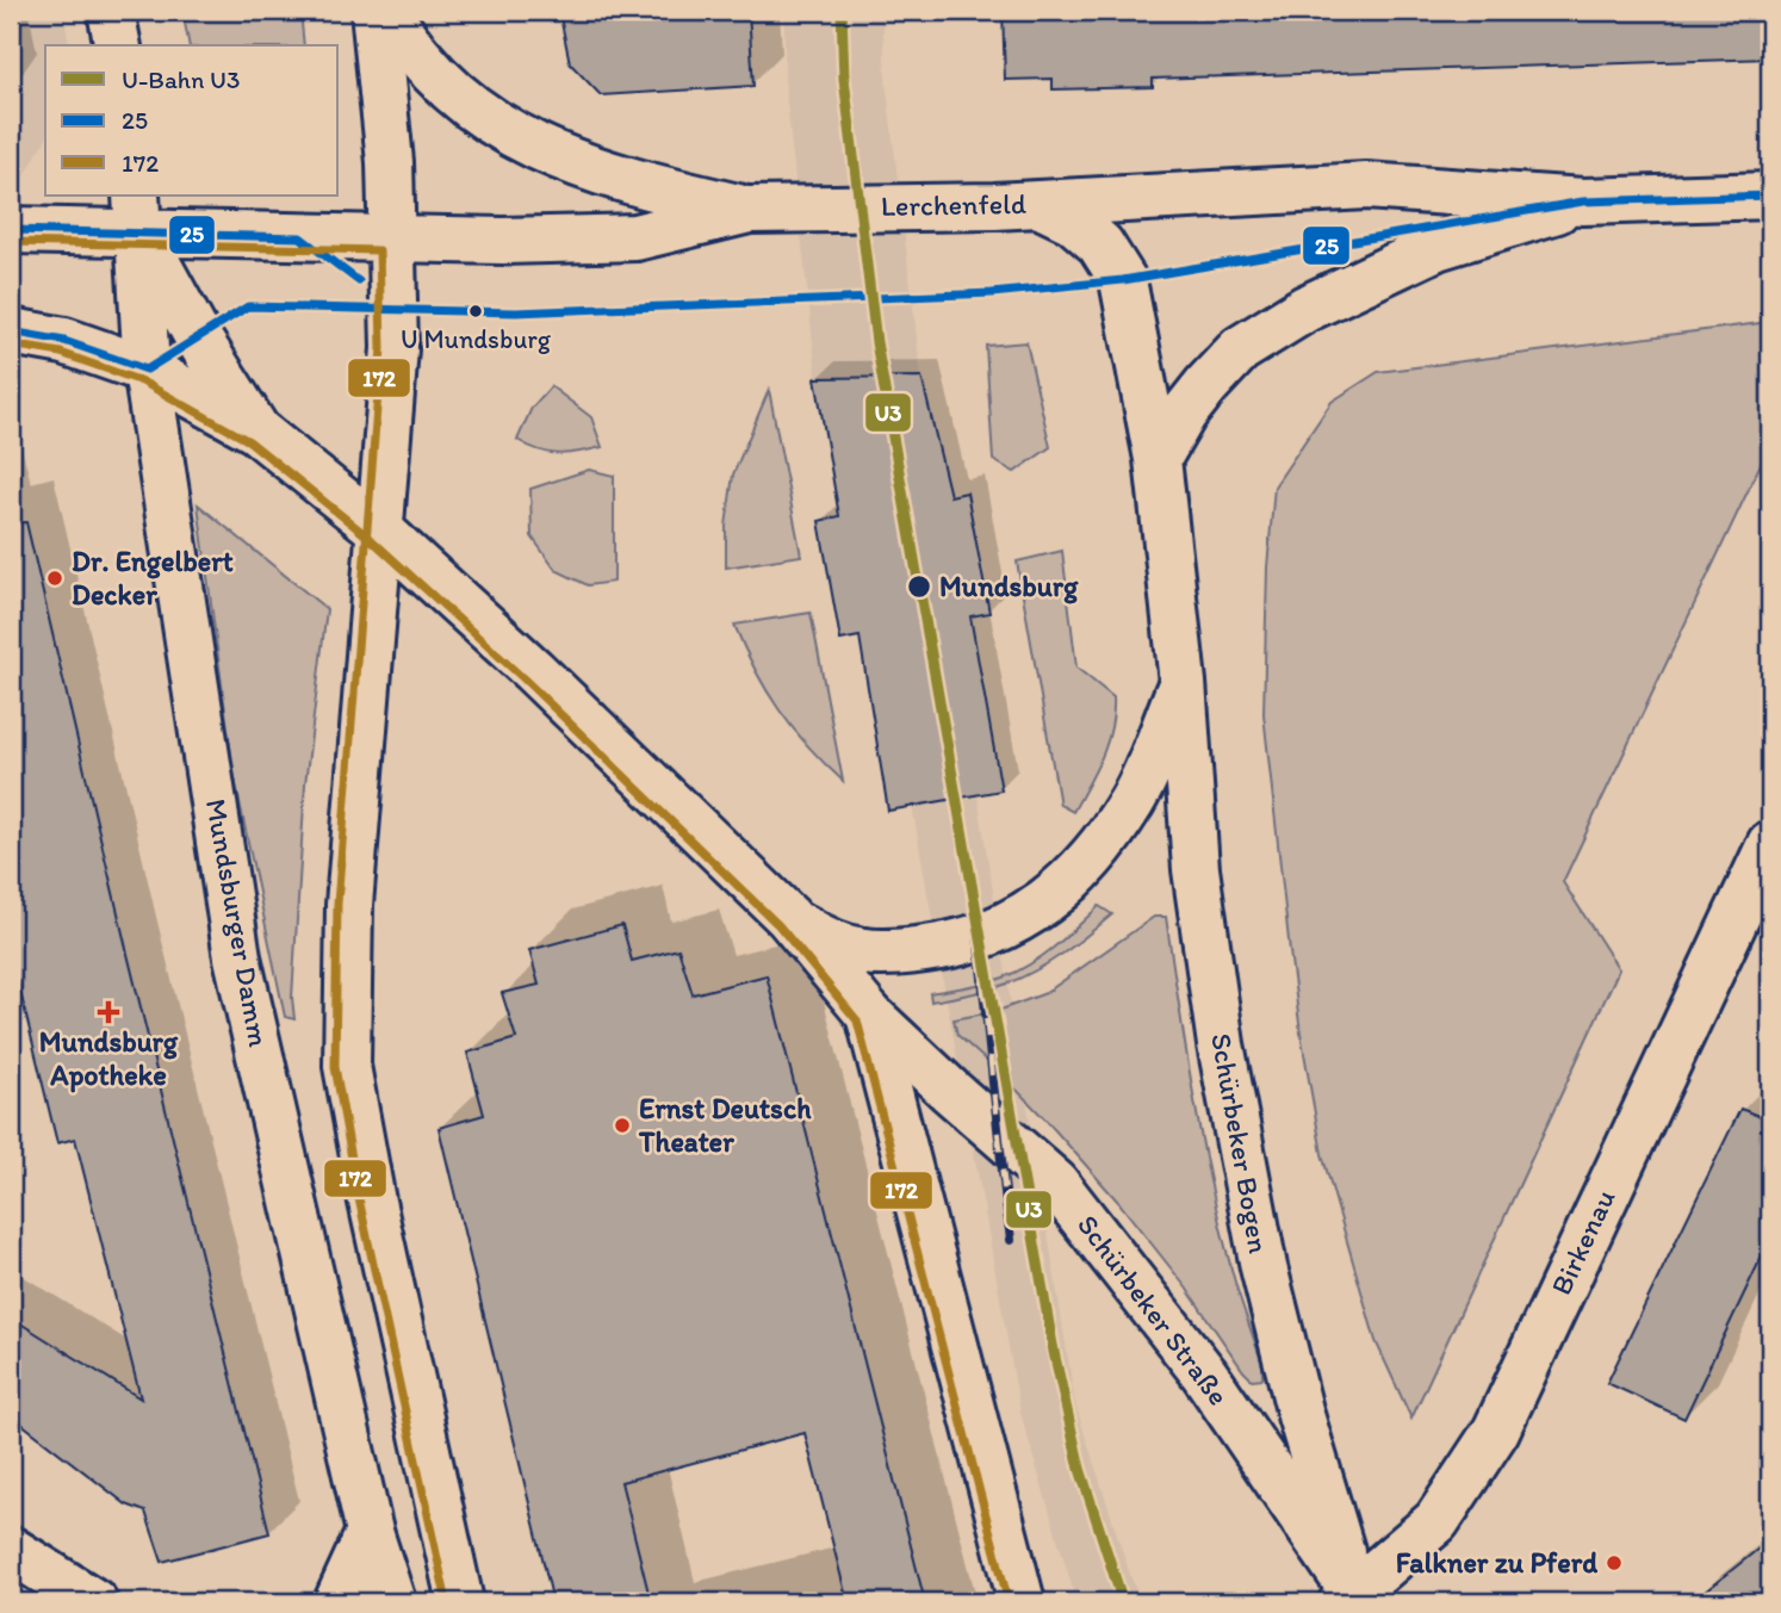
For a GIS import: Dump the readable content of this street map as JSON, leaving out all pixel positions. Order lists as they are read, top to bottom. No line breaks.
{"streets":{"main road":["Lerchenfeld","Mundsburger Damm","Schürbeker Bogen","Birkenau","Schürbeker Straße"]},"crossings":[["Lerchenfeld","Mundsburger Damm"],["Lerchenfeld","Schürbeker Bogen"],["Schürbeker Bogen","Birkenau"],["Schürbeker Bogen","Schürbeker Straße"],["Birkenau","Schürbeker Straße"]],"places":{"other":["U Mundsburg","Dr. Engelbert Decker","Mundsburg","Ernst Deutsch Theater","Falkner zu Pferd"],"health":["Mundsburg Apotheke"]},"lines":["metro line U3","transit line 25","transit line 172"],"legend":["U-Bahn U3","25","172"]}
